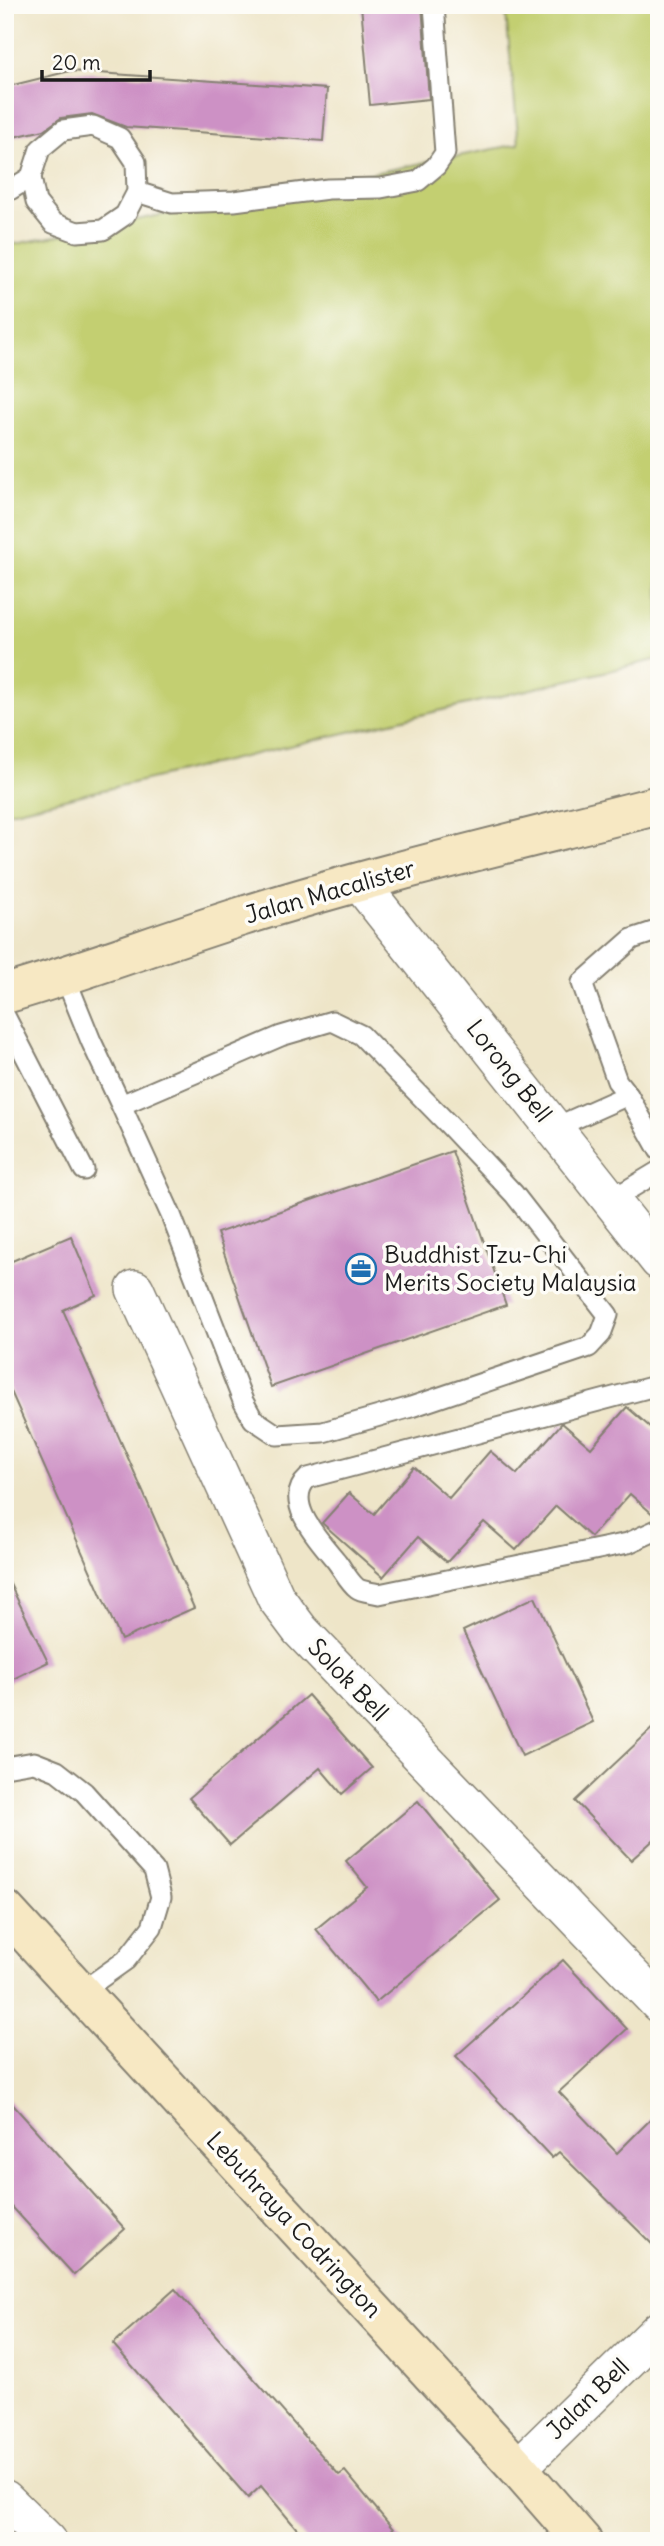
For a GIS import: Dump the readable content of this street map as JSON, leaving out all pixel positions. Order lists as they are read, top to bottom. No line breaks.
{"streets":{"street":["Jalan Macalister","Lorong Bell","Solok Bell","Lebuhraya Codrington","Jalan Bell"]},"crossings":[["Jalan Macalister","Lorong Bell"],["Lebuhraya Codrington","Jalan Bell"]],"places":{"office":["Buddhist Tzu-Chi Merits Society Malaysia"]},"scale_bar":"20 m"}
